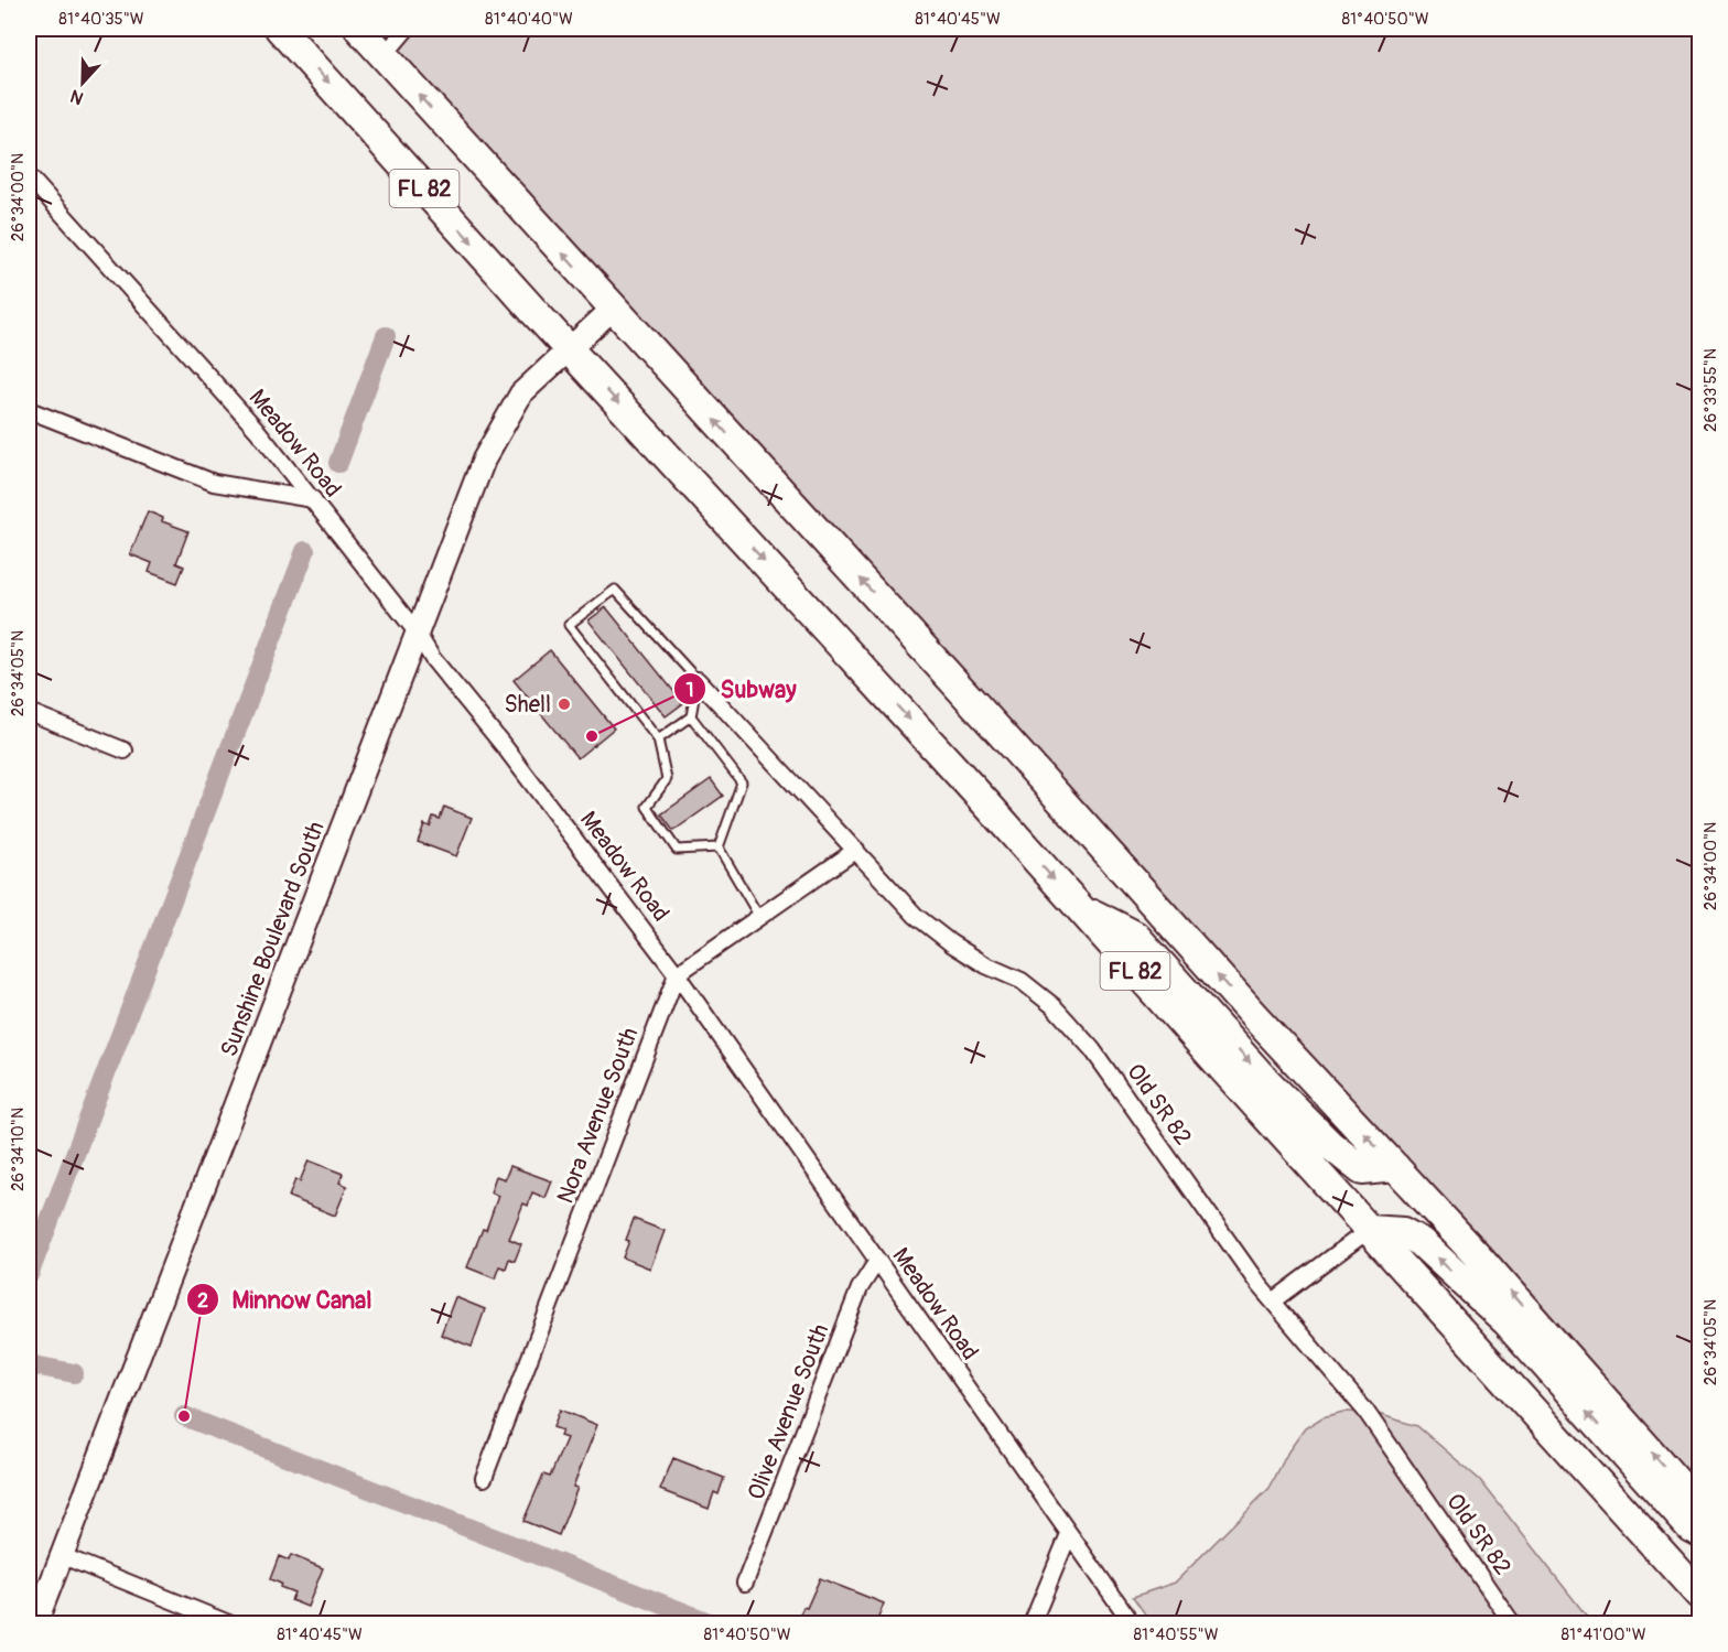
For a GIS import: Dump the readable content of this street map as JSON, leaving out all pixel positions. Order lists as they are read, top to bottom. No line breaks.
{"streets":{"highway":["FL 82"],"street":["Meadow Road","Sunshine Boulevard South","Old SR 82","Nora Avenue South","Olive Avenue South"]},"crossings":[["FL 82","Sunshine Boulevard South"],["Meadow Road","Sunshine Boulevard South"],["Meadow Road","Nora Avenue South"],["Meadow Road","Olive Avenue South"]],"places":["Shell","Subway","Minnow Canal"],"north":"bottom","coordinates":["81°40'35\"W","81°40'40\"W","81°40'45\"W","81°40'50\"W","26°34'00\"N","26°33'55\"N","26°34'05\"N","26°34'10\"N","81°40'55\"W","81°41'00\"W"]}
